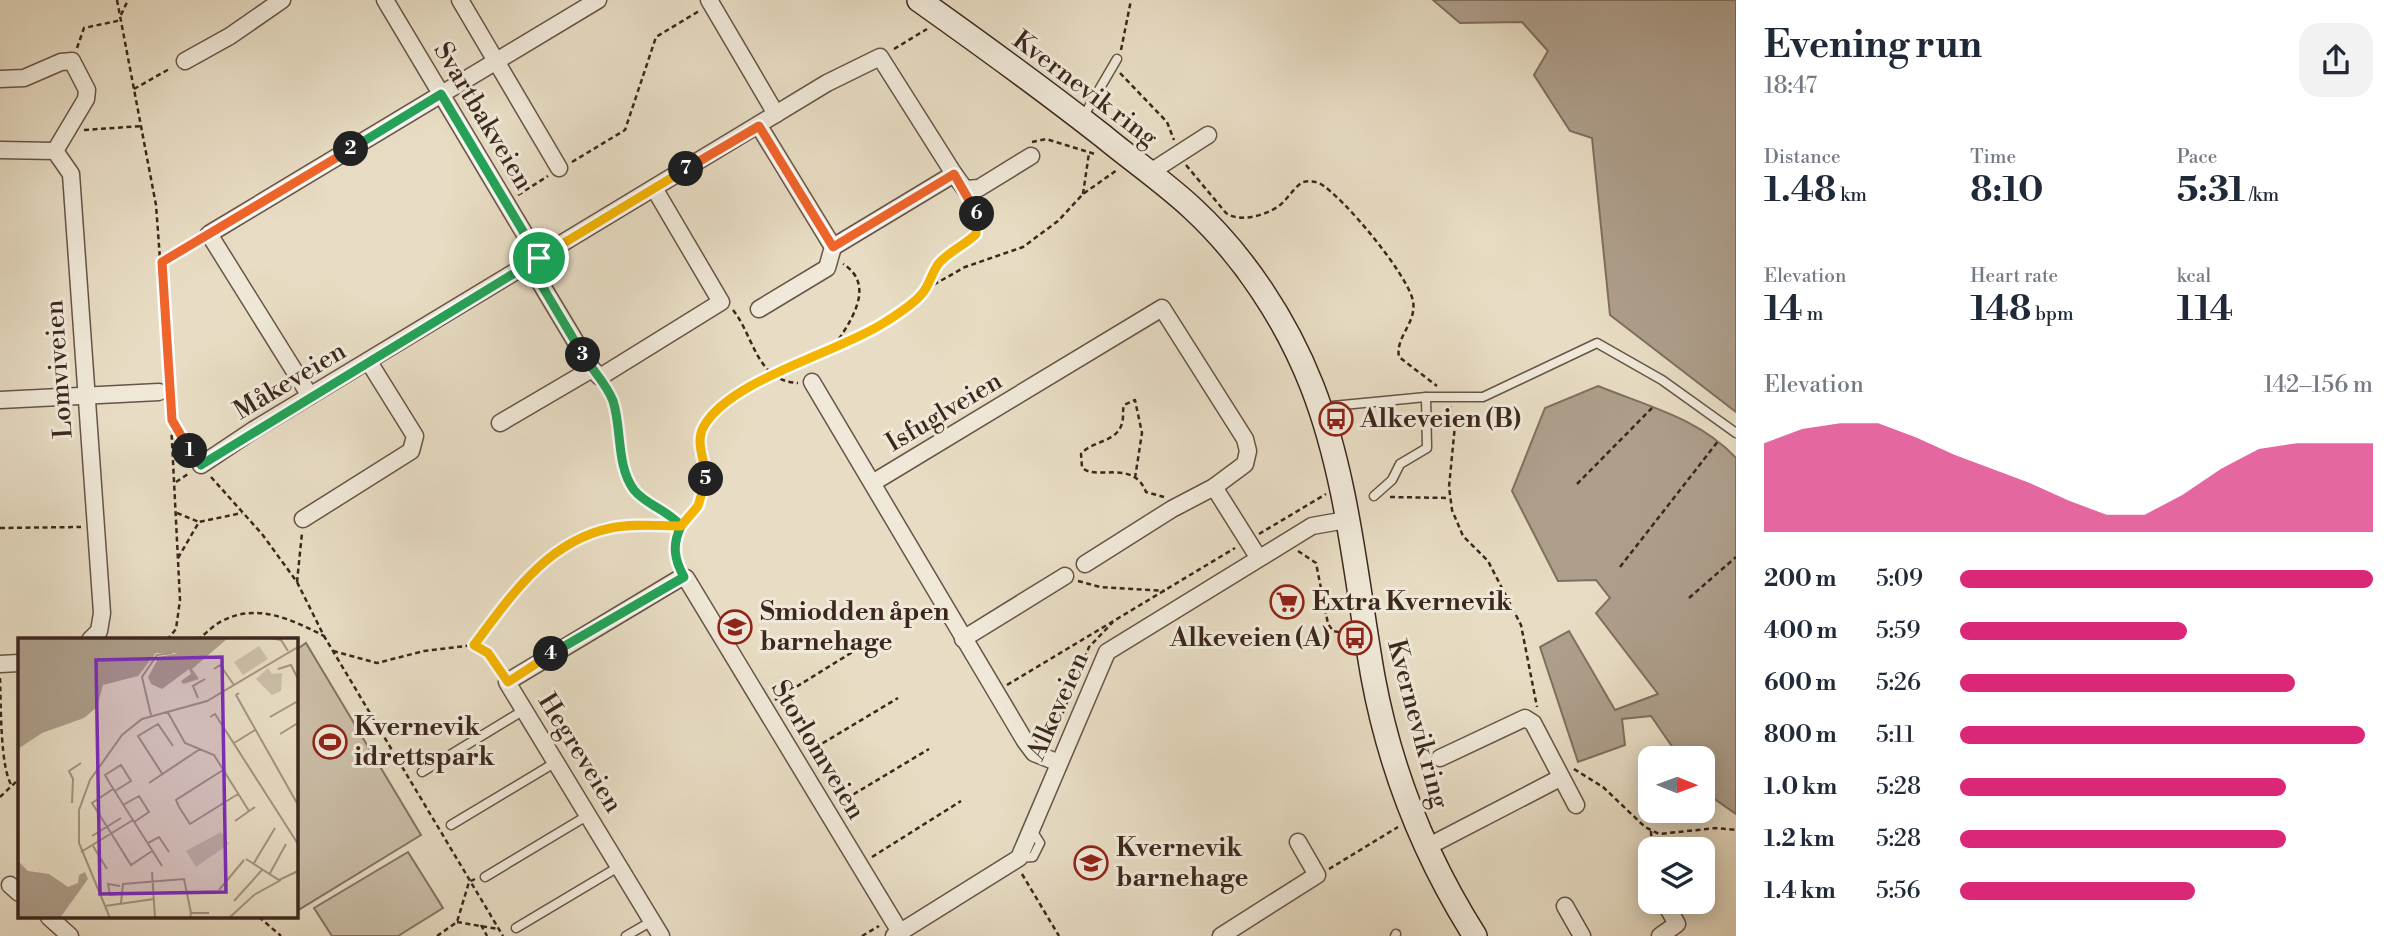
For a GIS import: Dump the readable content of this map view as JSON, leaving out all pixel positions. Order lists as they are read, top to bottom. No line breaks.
{"streets":{"main road":["Kvernevik ring"],"street":["Svartbakveien","Lomviveien","Måkeveien","Isfuglveien","Alkeveien","Storlomveien","Hegreveien"]},"crossings":[["Kvernevik ring","Alkeveien"],["Svartbakveien","Måkeveien"],["Isfuglveien","Alkeveien"],["Storlomveien","Hegreveien"]],"places":{"bus stop":["Alkeveien (B)","Alkeveien (A)"],"supermarket":["Extra Kvernevik"],"school or university":["Smiodden åpen barnehage","Kvernevik barnehage"],"sports":["Kvernevik idrettspark"]},"north":"right","page":{"heading":["Evening run","18:47"],"stats":[["Distance","1.48 km"],["Time","8:10"],["Pace","5:31 /km"],["Elevation","14 m"],["Heart rate","148 bpm"],["kcal","114"]],"pins":["2","7","6","3","1","5","4"],"chart":["Elevation","142–156 m"],"list":[{"name":"200 m","note":"5:09"},{"name":"400 m","note":"5:59"},{"name":"600 m","note":"5:26"},{"name":"800 m","note":"5:11"},{"name":"1.0 km","note":"5:28"},{"name":"1.2 km","note":"5:28"},{"name":"1.4 km","note":"5:56"}]}}
